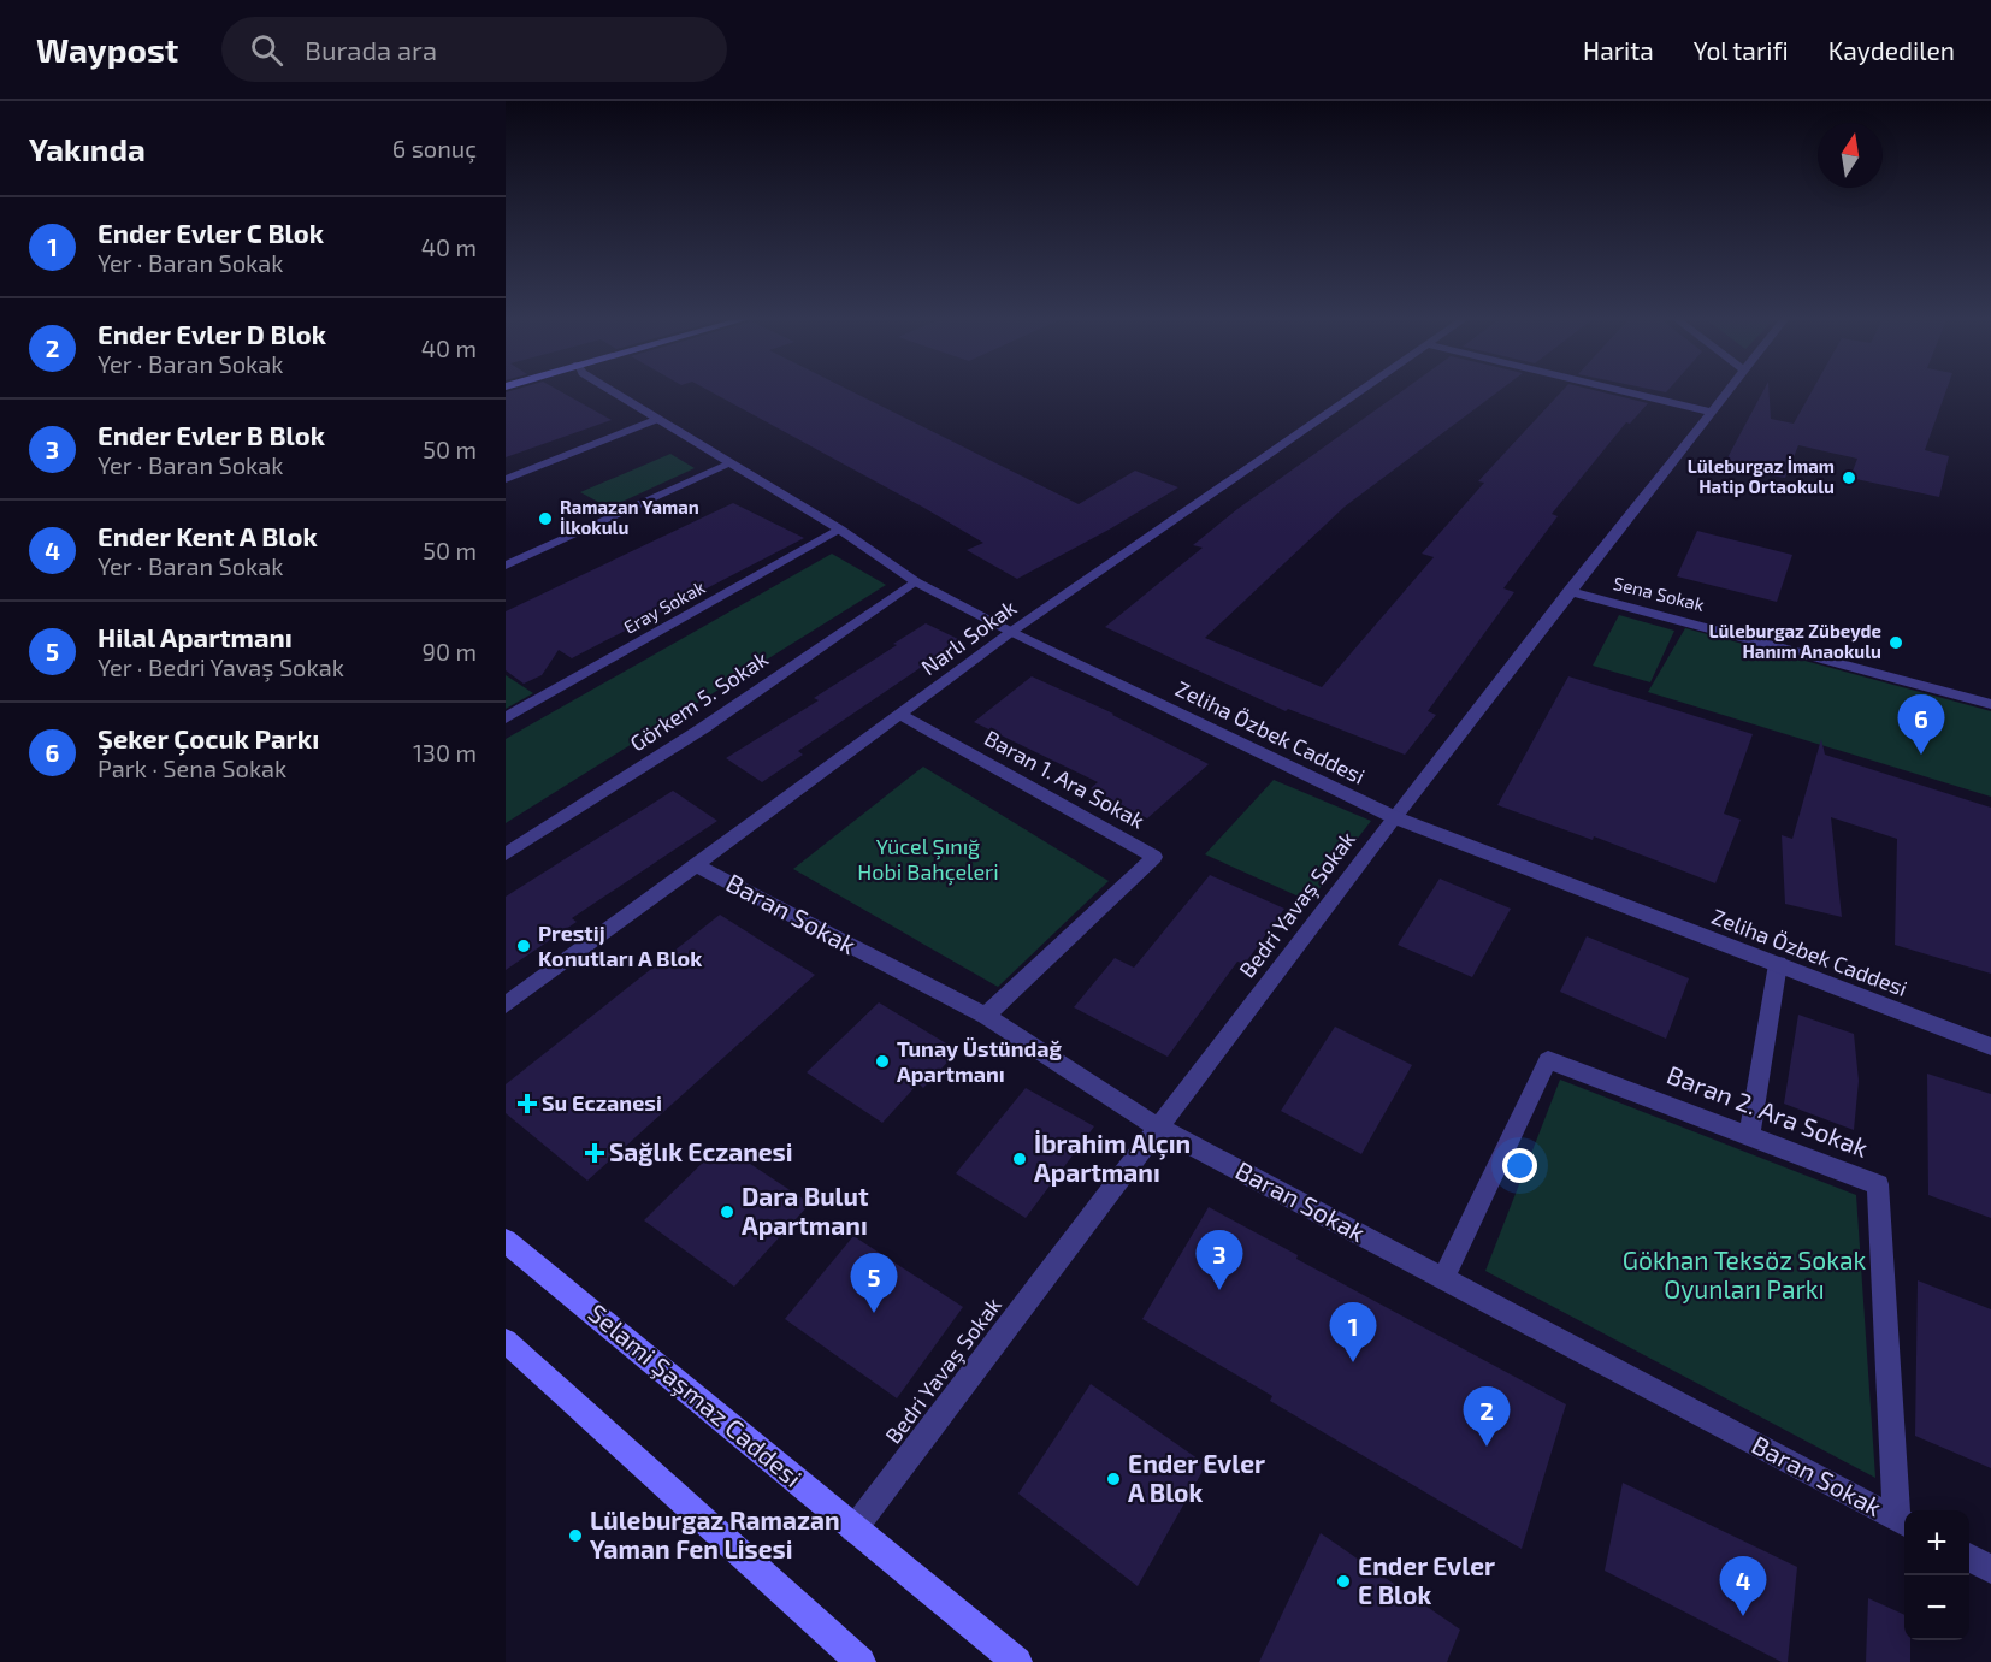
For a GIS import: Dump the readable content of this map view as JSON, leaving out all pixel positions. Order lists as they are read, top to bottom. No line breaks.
{"streets":{"main road":["Selami Şaşmaz Caddesi"],"street":["Sena Sokak","Eray Sokak","Narlı Sokak","Görkem 5. Sokak","Zeliha Özbek Caddesi","Baran 1. Ara Sokak","Bedri Yavaş Sokak","Baran Sokak","Baran 2. Ara Sokak"]},"crossings":[["Sena Sokak","Bedri Yavaş Sokak"],["Eray Sokak","Zeliha Özbek Caddesi"],["Narlı Sokak","Zeliha Özbek Caddesi"],["Narlı Sokak","Baran 1. Ara Sokak"],["Narlı Sokak","Baran Sokak"],["Görkem 5. Sokak","Zeliha Özbek Caddesi"],["Zeliha Özbek Caddesi","Bedri Yavaş Sokak"],["Baran 1. Ara Sokak","Baran Sokak"],["Bedri Yavaş Sokak","Baran Sokak"],["Bedri Yavaş Sokak","Selami Şaşmaz Caddesi"],["Baran Sokak","Baran 2. Ara Sokak"]],"parks":["Yücel Şınığ Hobi Bahçeleri","Gökhan Teksöz Sokak Oyunları Parkı"],"places":{"other":["Lüleburgaz İmam Hatip Ortaokulu","Ramazan Yaman İlkokulu","Lüleburgaz Zübeyde Hanım Anaokulu","Prestij Konutları A Blok","Tunay Üstündağ Apartmanı","İbrahim Alçın Apartmanı","Dara Bulut Apartmanı","Ender Evler A Blok","Lüleburgaz Ramazan Yaman Fen Lisesi","Ender Evler E Blok"],"health":["Su Eczanesi","Sağlık Eczanesi"]},"north":"top","page":{"header":"Waypost","search":"Burada ara","nav":["Harita","Yol tarifi","Kaydedilen"],"heading":["Yakında","6 sonuç"],"list":[{"mark":"1","name":"Ender Evler C Blok","note":"Yer · Baran Sokak","value":"40 m"},{"mark":"2","name":"Ender Evler D Blok","note":"Yer · Baran Sokak","value":"40 m"},{"mark":"3","name":"Ender Evler B Blok","note":"Yer · Baran Sokak","value":"50 m"},{"mark":"4","name":"Ender Kent A Blok","note":"Yer · Baran Sokak","value":"50 m"},{"mark":"5","name":"Hilal Apartmanı","note":"Yer · Bedri Yavaş Sokak","value":"90 m"},{"mark":"6","name":"Şeker Çocuk Parkı","note":"Park · Sena Sokak","value":"130 m"}],"pins":["6","3","5","1","2","4"],"map_buttons":["+","−"]}}
